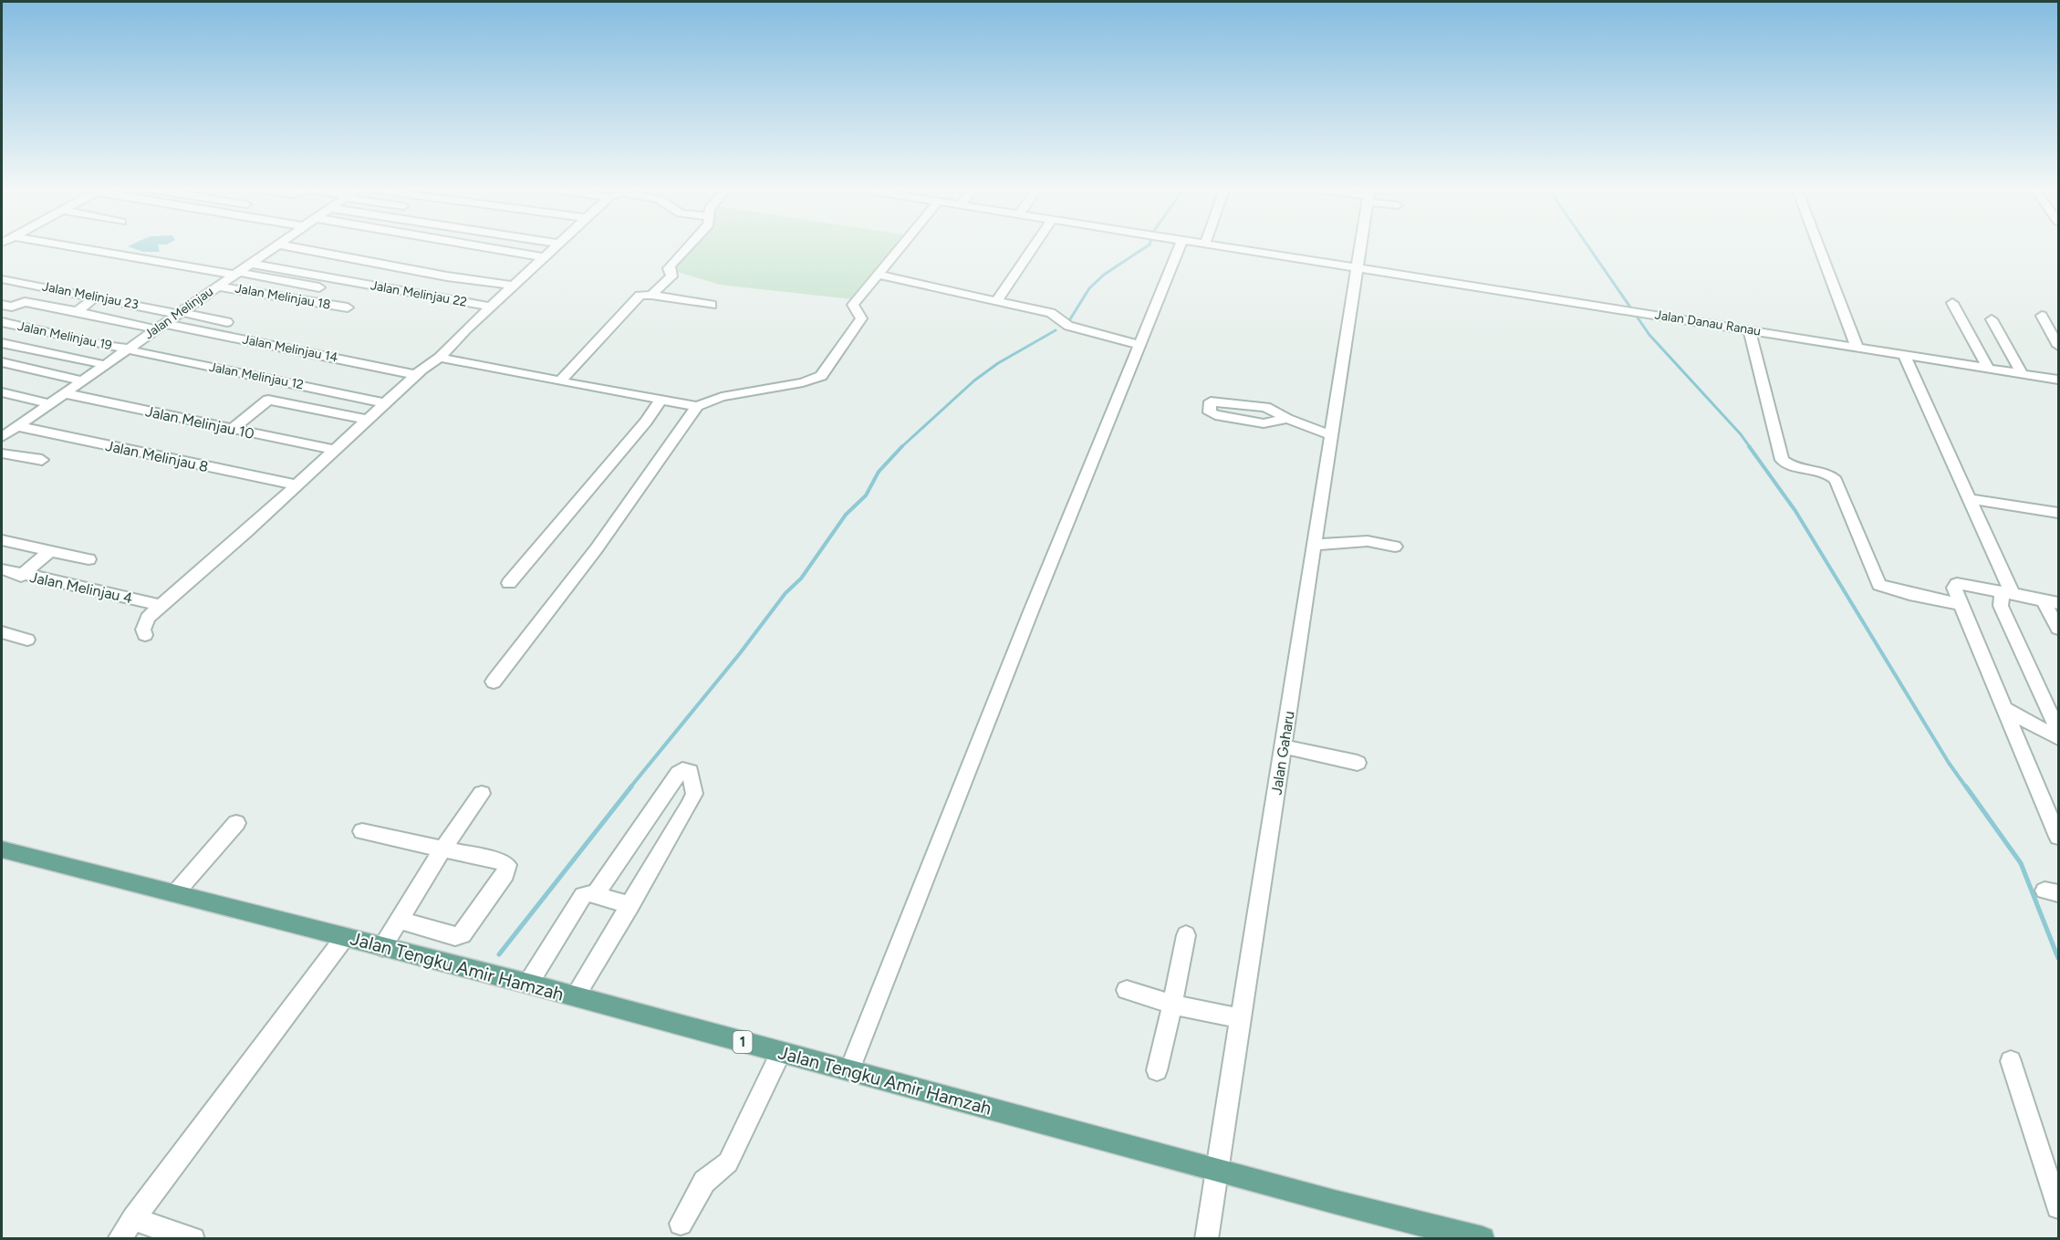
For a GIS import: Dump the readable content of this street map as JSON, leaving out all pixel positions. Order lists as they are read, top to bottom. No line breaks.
{"streets":{"main road":["Jalan Tengku Amir Hamzah","1"],"street":["Jalan Melinjau 22","Jalan Melinjau 23","Jalan Melinjau 18","Jalan Melinjau","Jalan Danau Ranau","Jalan Melinjau 19","Jalan Melinjau 14","Jalan Melinjau 12","Jalan Melinjau 10","Jalan Melinjau 8","Jalan Melinjau 4","Jalan Gaharu"]},"crossings":[["Jalan Melinjau 22","Jalan Melinjau"],["Jalan Melinjau 23","Jalan Melinjau"],["Jalan Melinjau 18","Jalan Melinjau"],["Jalan Melinjau","Jalan Melinjau 19"],["Jalan Melinjau","Jalan Melinjau 14"],["Jalan Melinjau","Jalan Melinjau 12"],["Jalan Melinjau","Jalan Melinjau 10"],["Jalan Melinjau","Jalan Melinjau 8"],["Jalan Danau Ranau","Jalan Gaharu"],["Jalan Melinjau 19","Jalan Melinjau 12"],["Jalan Gaharu","Jalan Tengku Amir Hamzah"]]}
